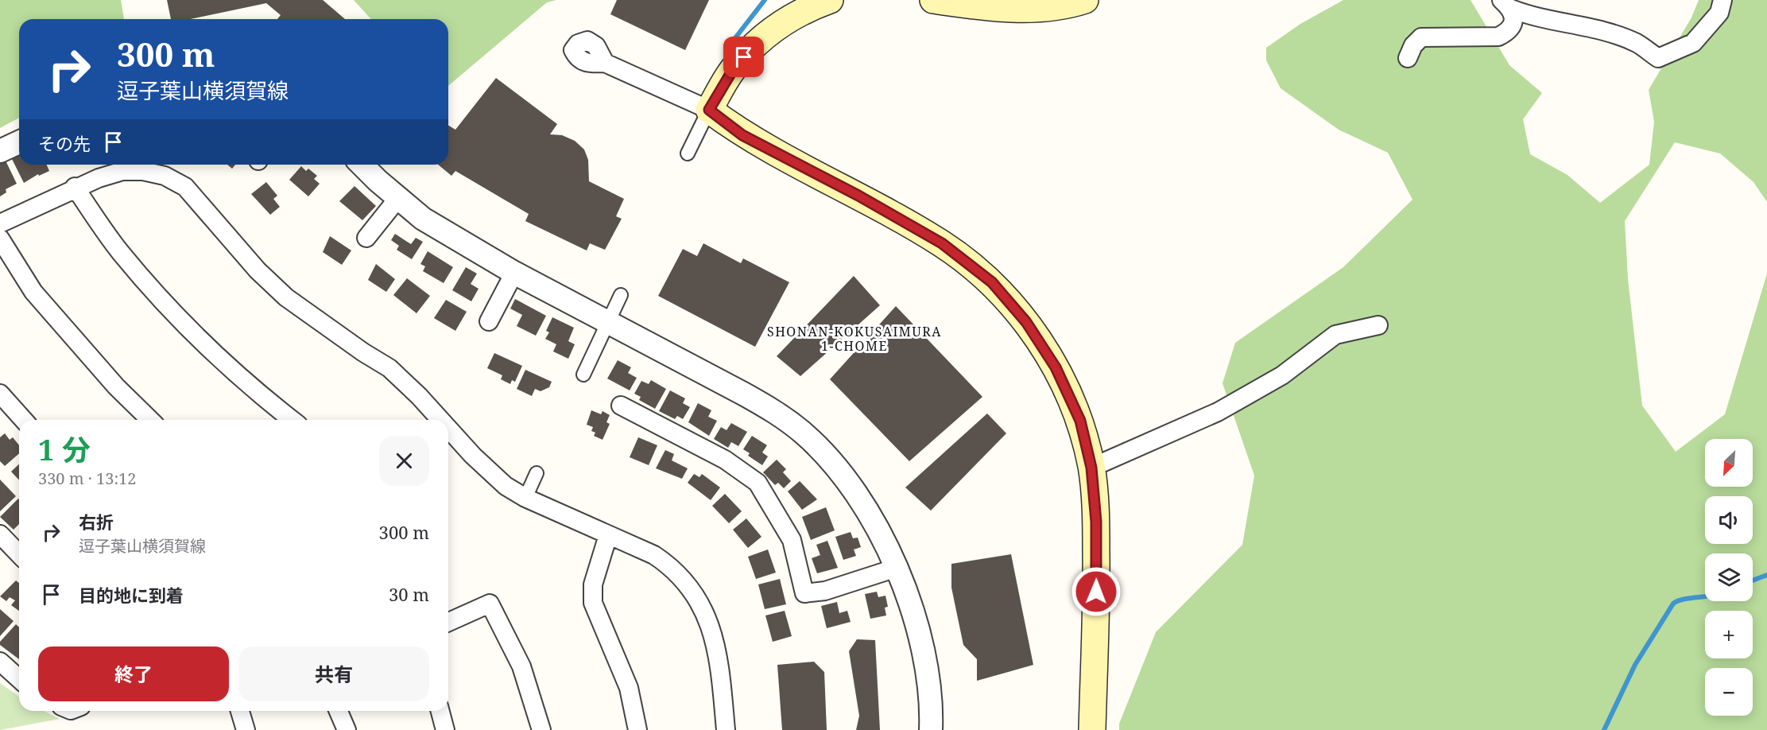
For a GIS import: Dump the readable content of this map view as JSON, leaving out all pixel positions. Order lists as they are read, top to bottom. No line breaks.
{"districts":["SHONAN-KOKUSAIMURA 1-CHOME"],"north":"bottom left","page":{"turn":["300 m","逗子葉山横須賀線"],"then":"その先","heading":["1 分","330 m · 13:12"],"map_buttons":["+","−"],"list":[{"name":"右折","note":"逗子葉山横須賀線","value":"300 m"},{"name":"目的地に到着","value":"30 m"}],"buttons":["終了","共有"]}}
